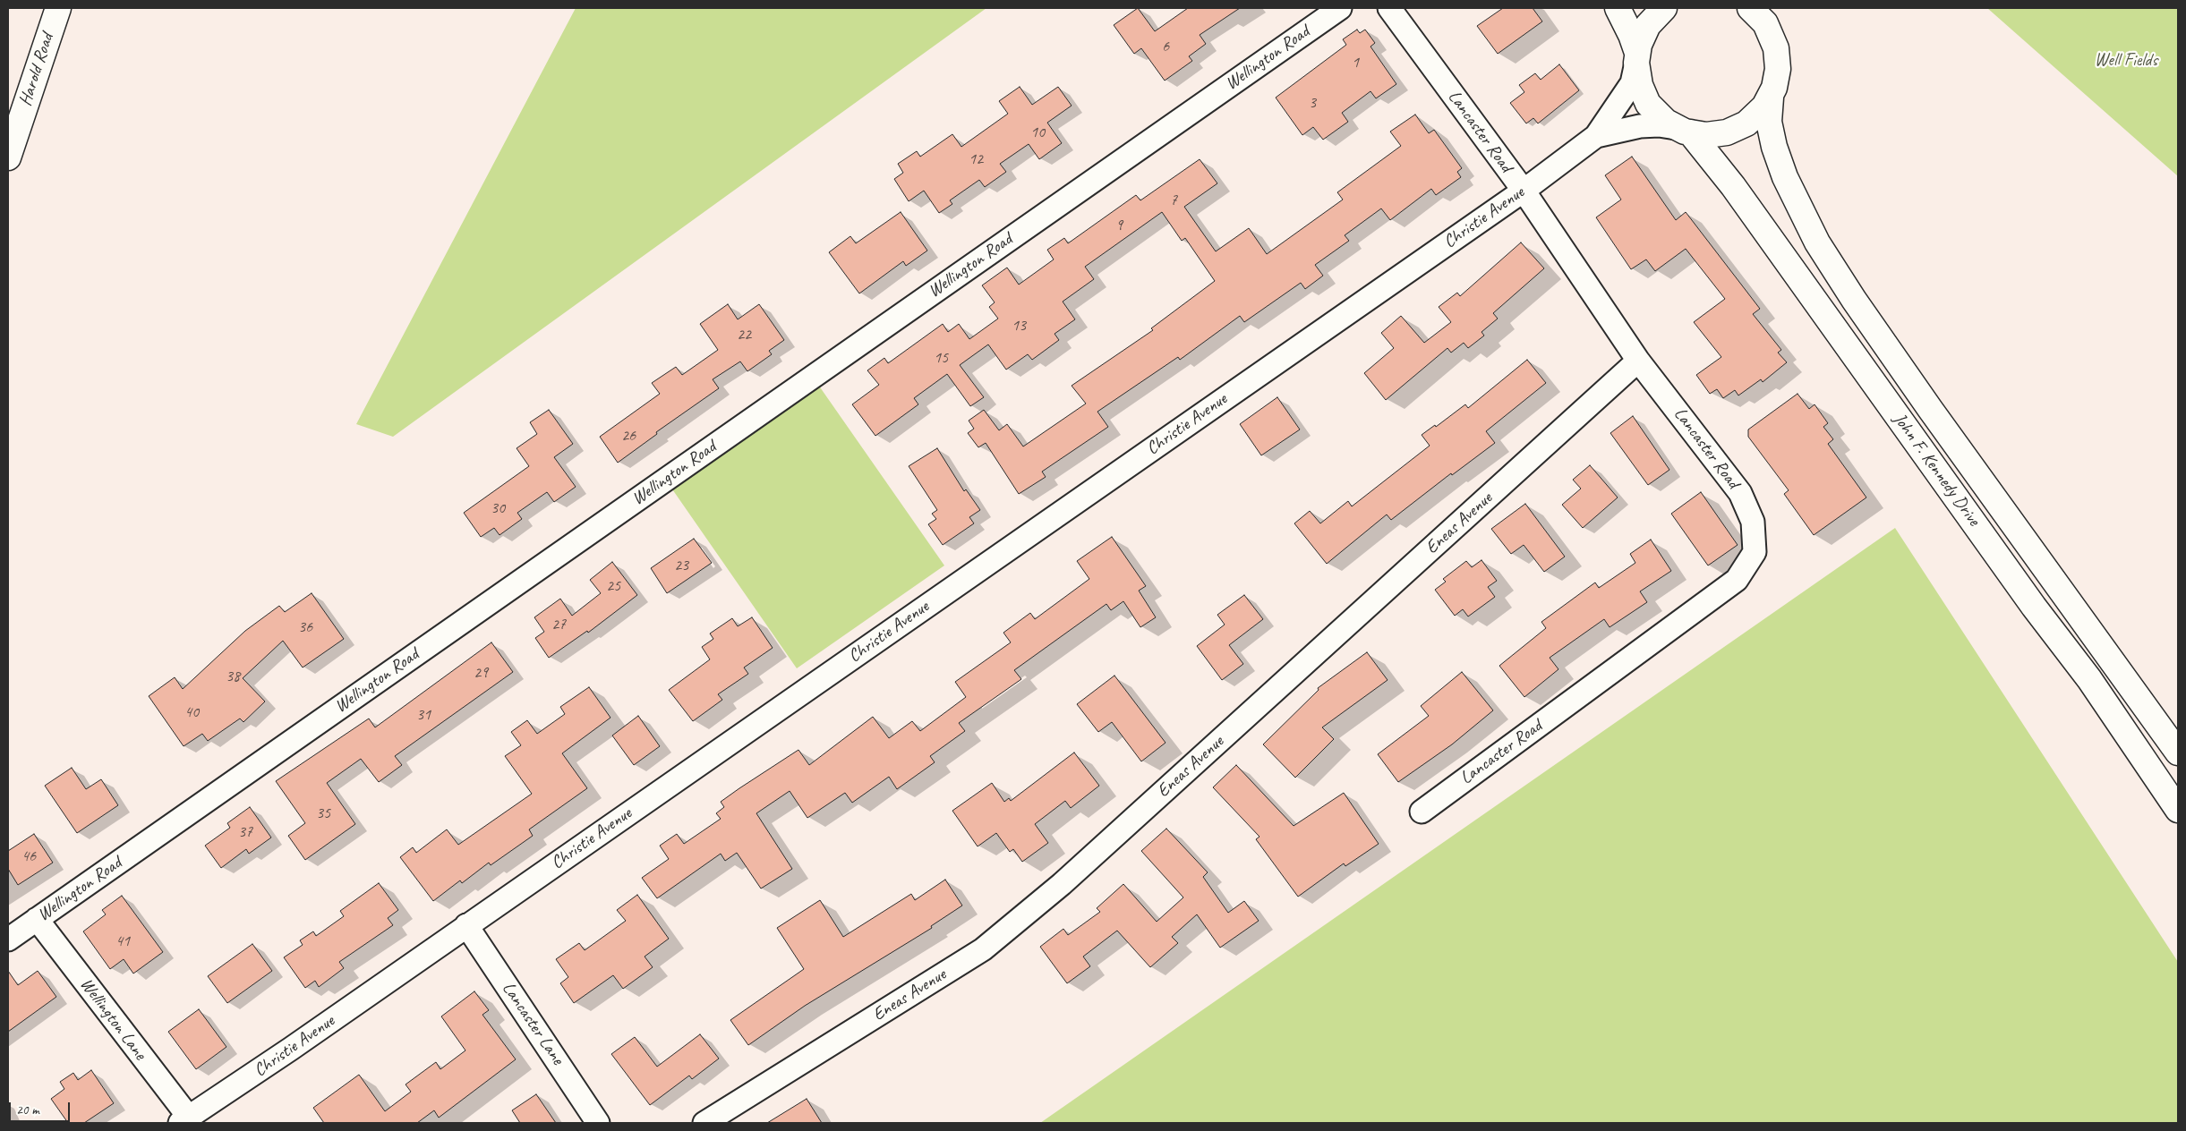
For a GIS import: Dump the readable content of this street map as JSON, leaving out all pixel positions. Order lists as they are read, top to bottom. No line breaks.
{"streets":{"main road":["Harold Road","John F. Kennedy Drive"],"street":["Wellington Road","Lancaster Road","Christie Avenue","Eneas Avenue","Wellington Lane","Lancaster Lane"]},"crossings":[["Wellington Road","Wellington Lane"],["Lancaster Road","Christie Avenue"],["Lancaster Road","Eneas Avenue"],["Christie Avenue","John F. Kennedy Drive"],["Christie Avenue","Wellington Lane"],["Christie Avenue","Lancaster Lane"]],"parks":["Well Fields"],"house_numbers":["6","1","3","10","12","7","9","13","22","15","26","30","23","25","27","36","29","38","40","31","35","37","46","41"],"scale_bar":"20 m"}
